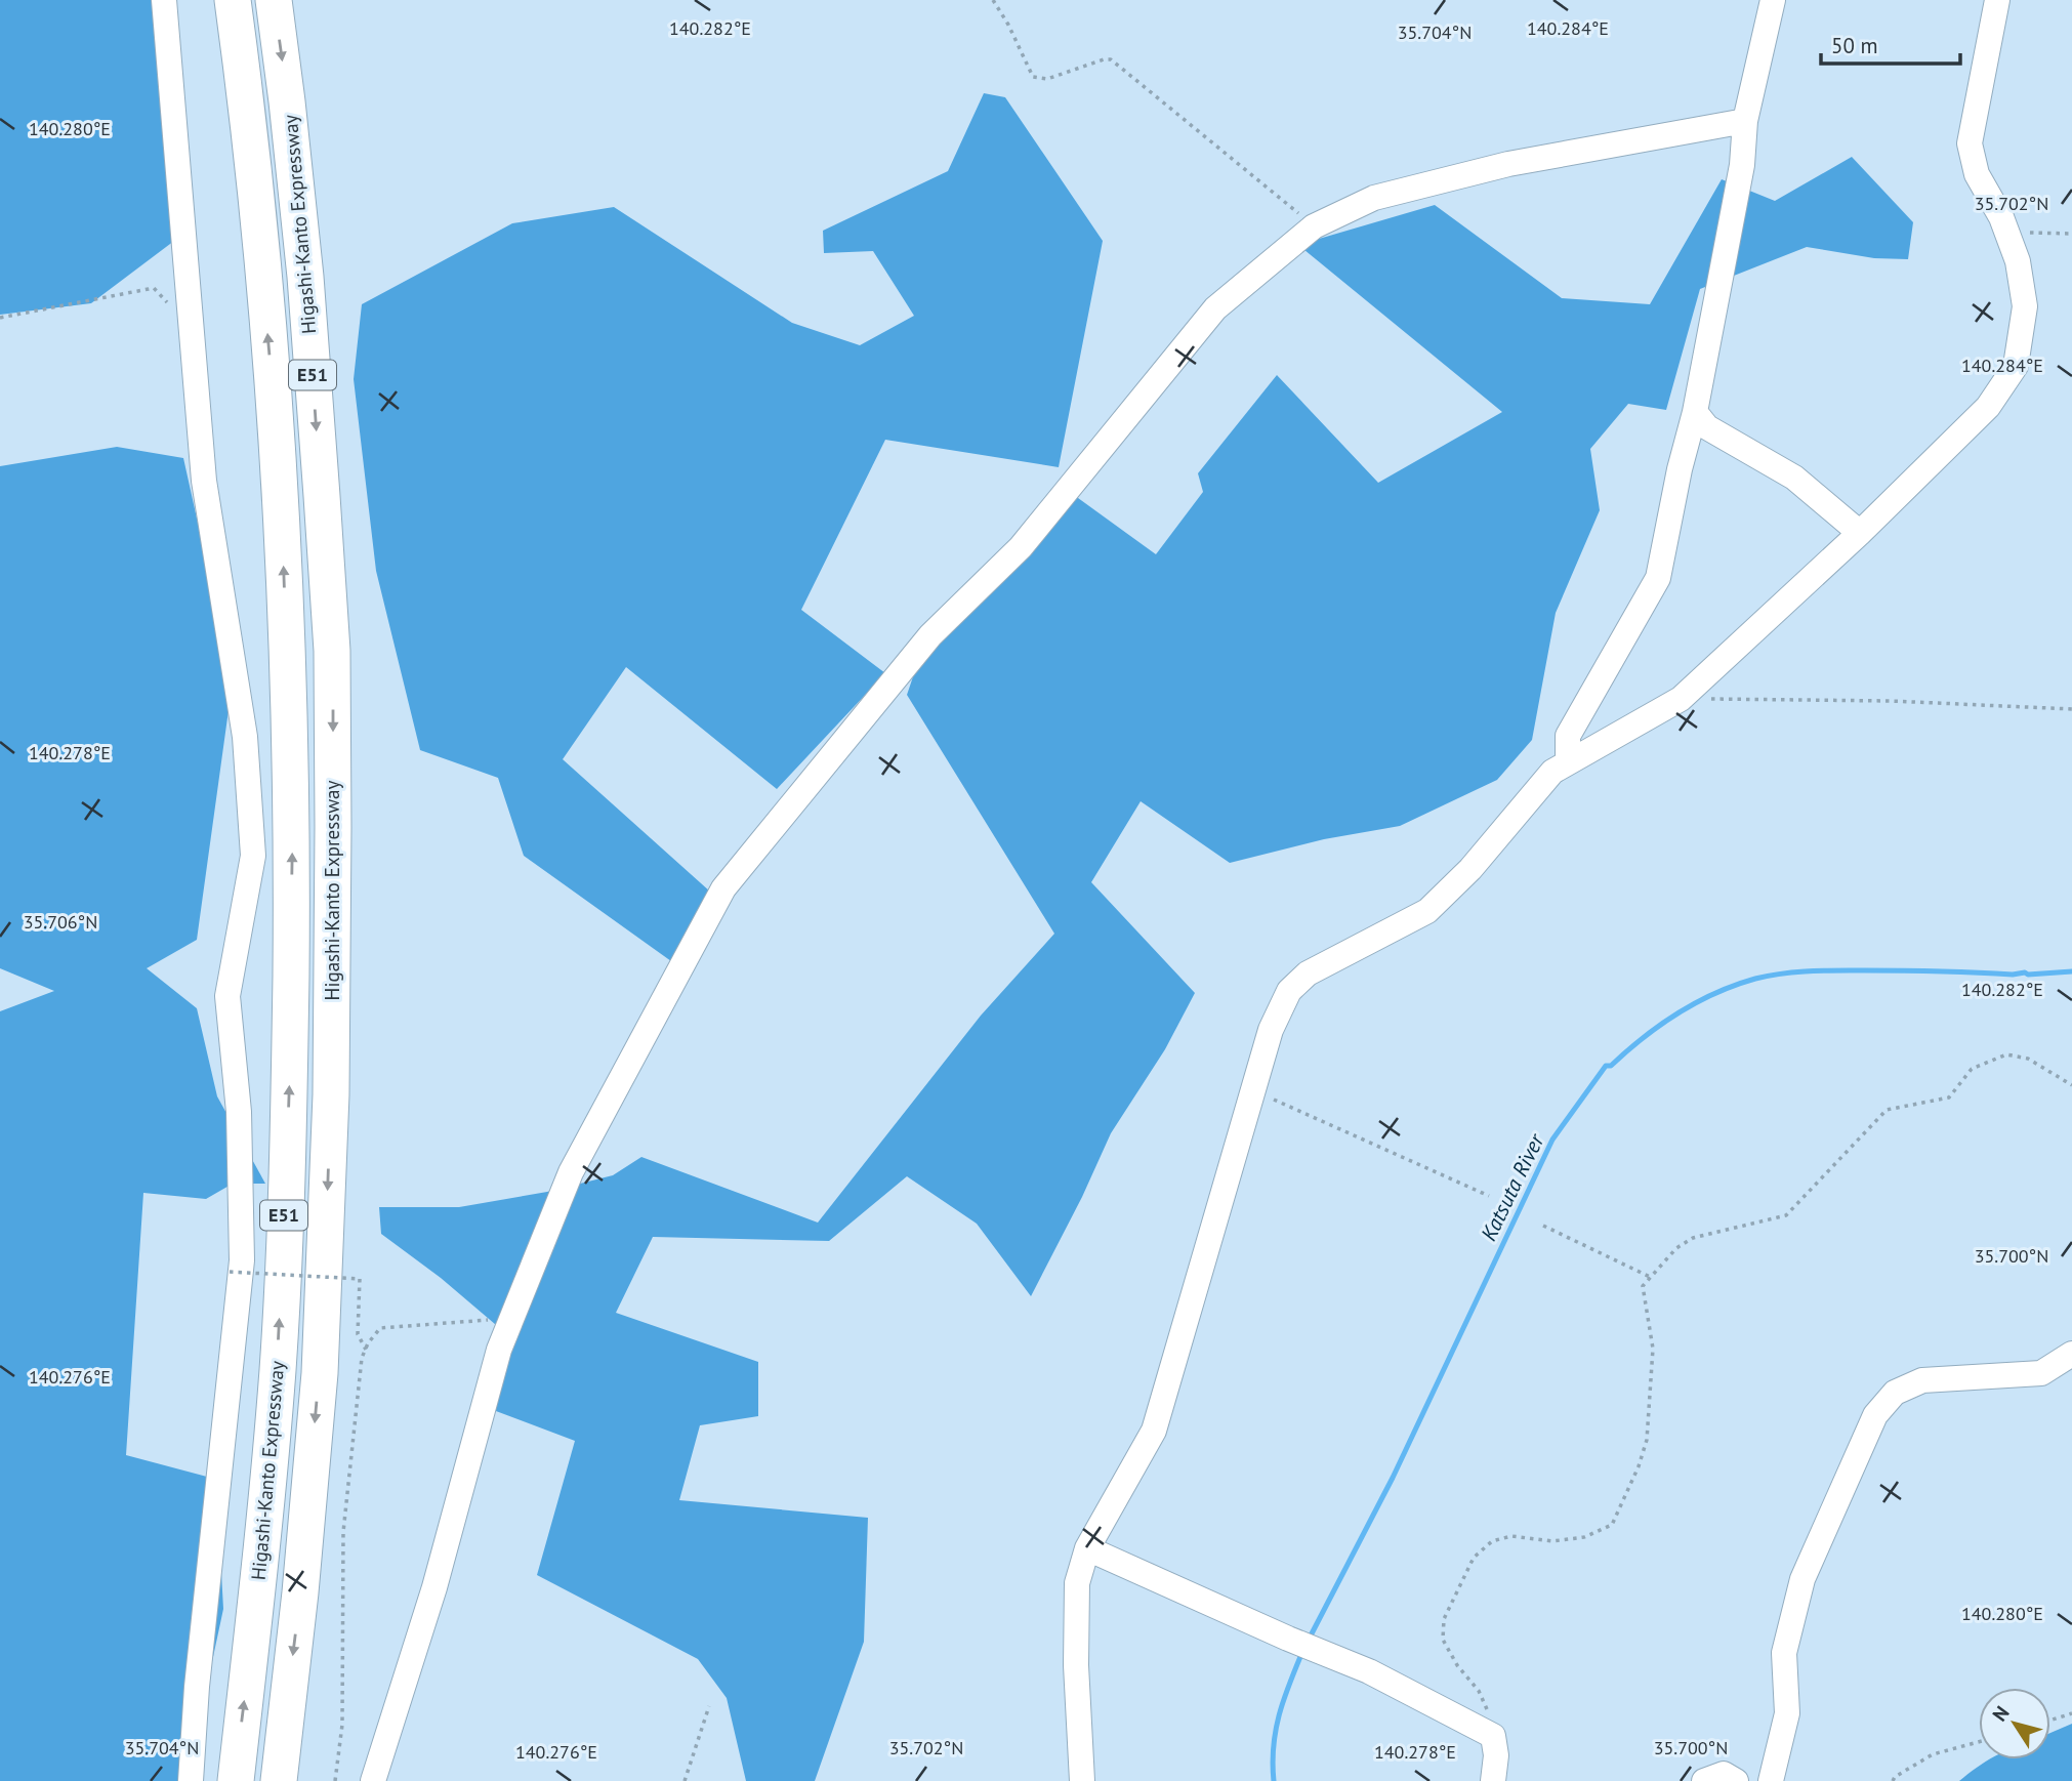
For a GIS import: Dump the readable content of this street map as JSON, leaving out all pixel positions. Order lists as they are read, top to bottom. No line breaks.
{"streets":{"highway":["Higashi-Kanto Expressway","E51"]},"water":["Katsuta River"],"scale_bar":"50 m","north":"top left","coordinates":["140.282°E","140.284°E","35.704°N","140.280°E","35.702°N","140.278°E","35.706°N","35.700°N","140.276°E"]}
